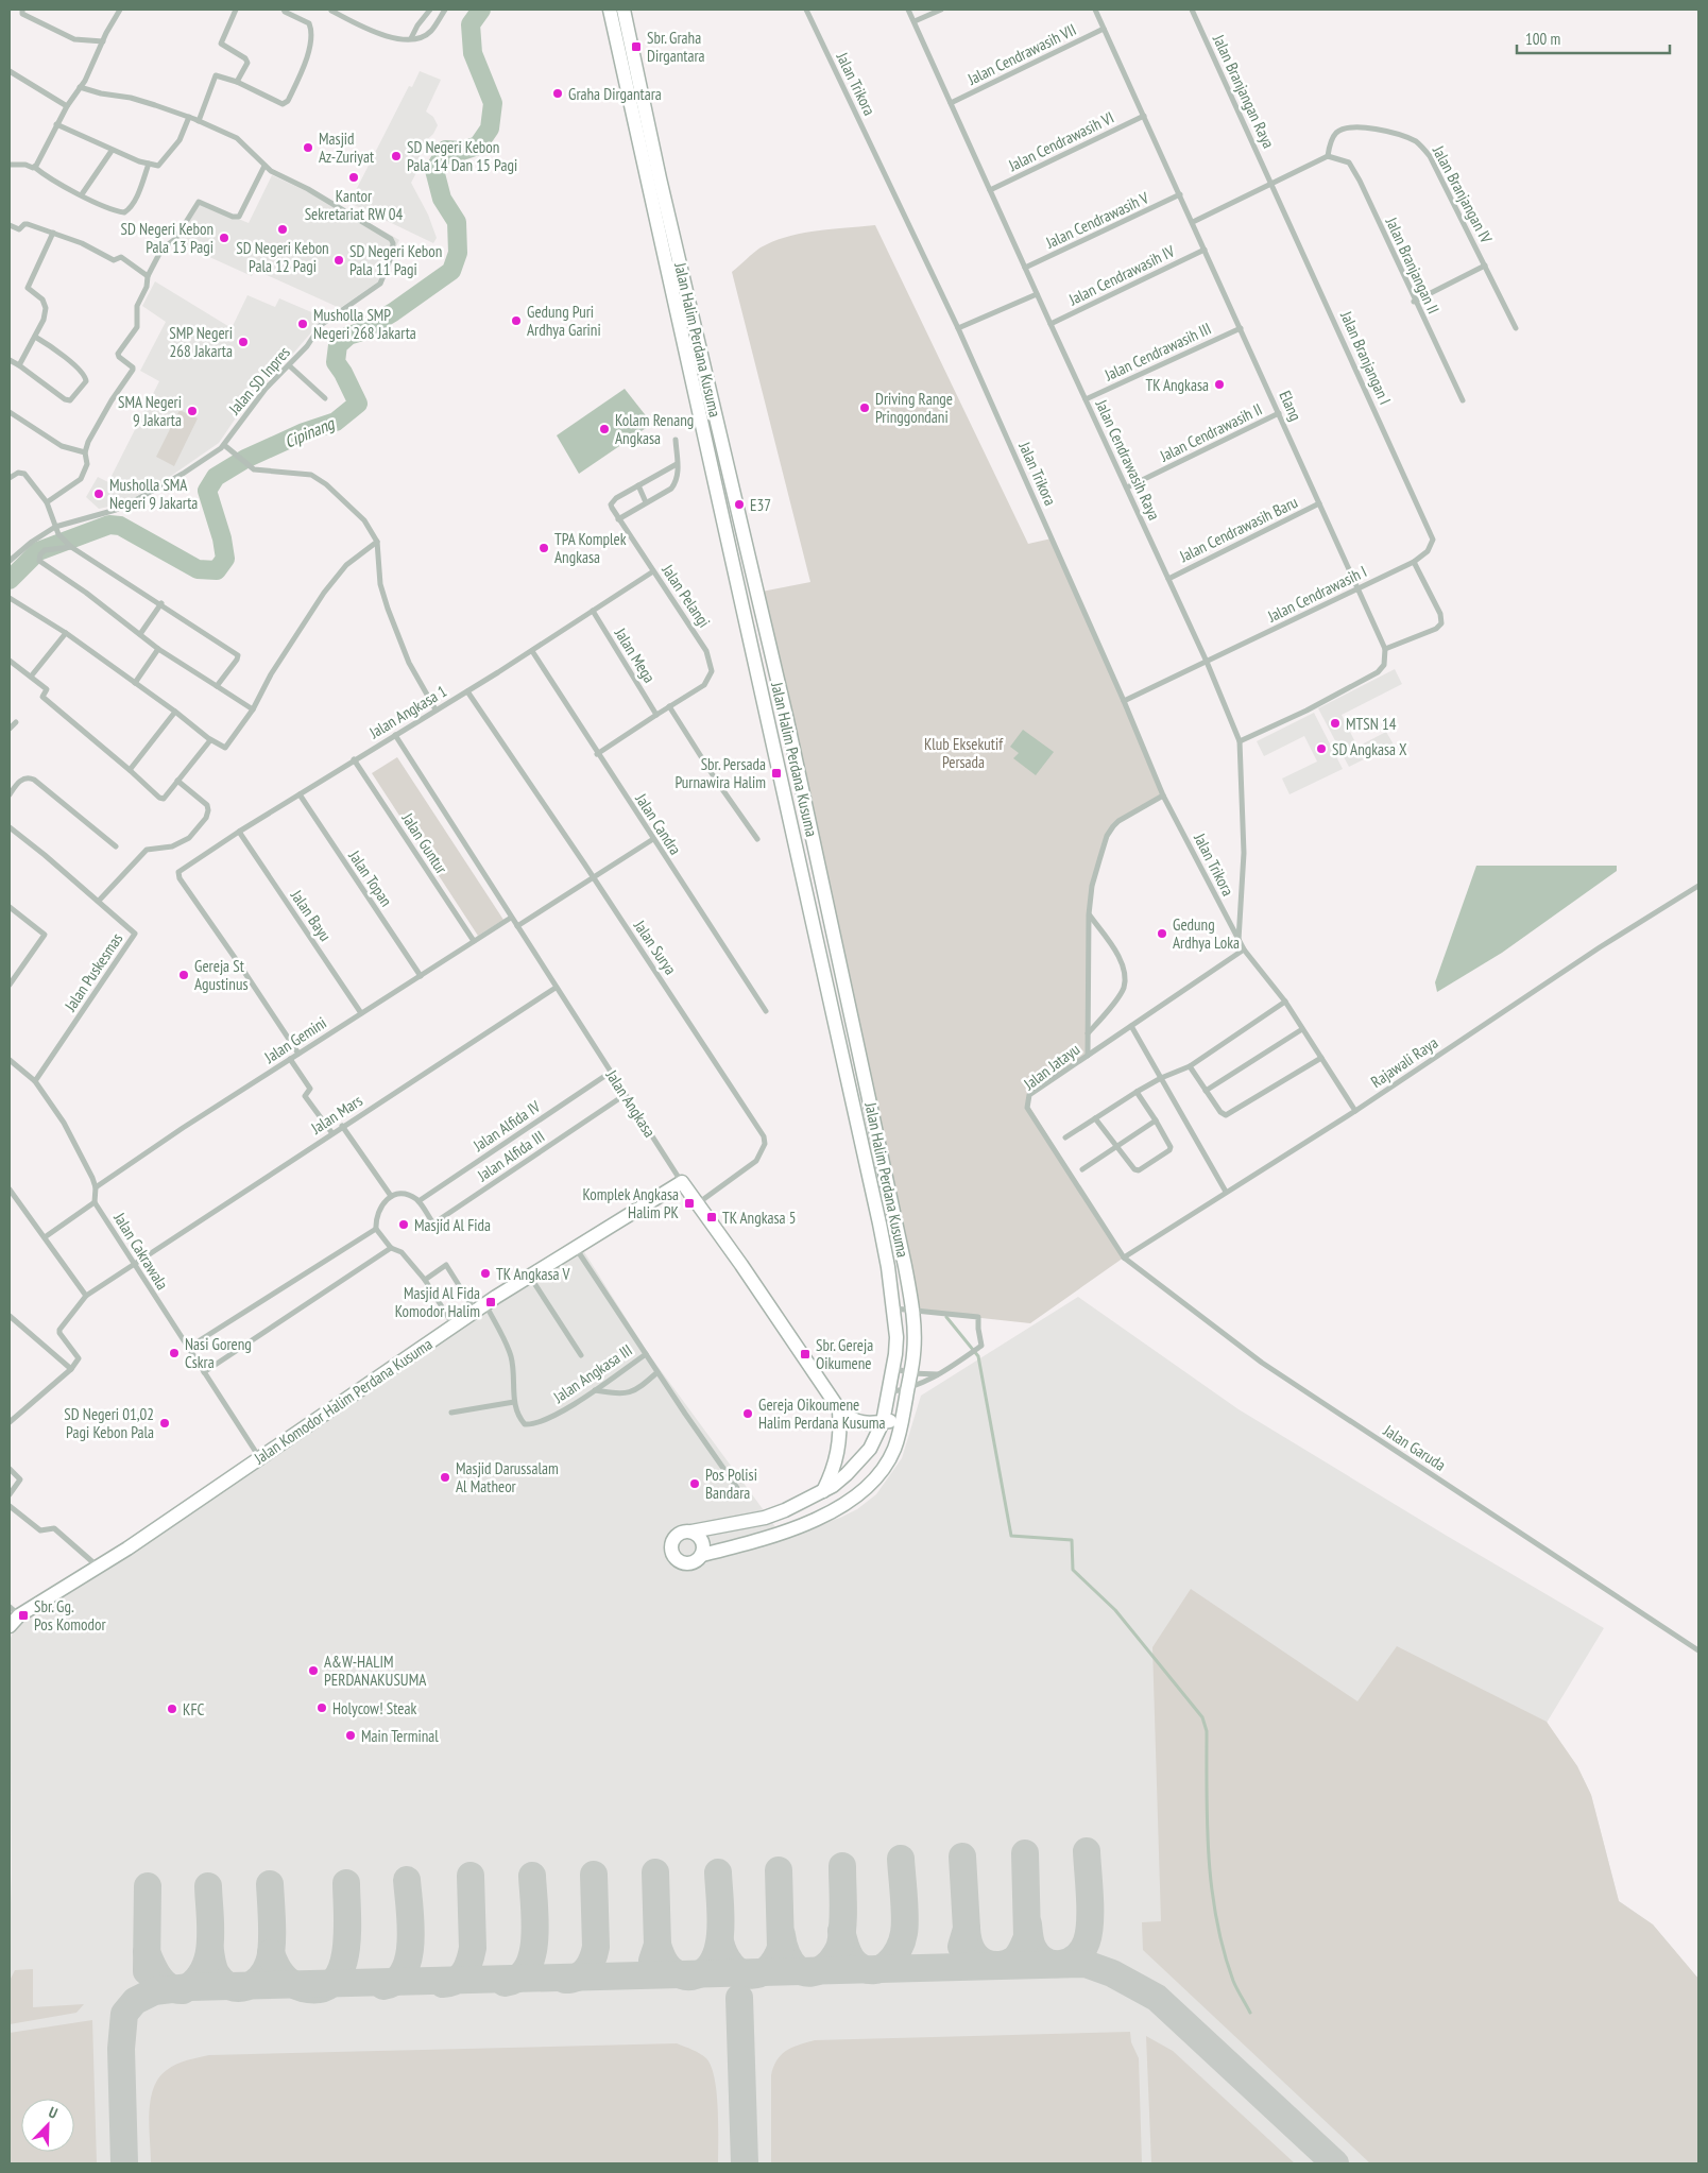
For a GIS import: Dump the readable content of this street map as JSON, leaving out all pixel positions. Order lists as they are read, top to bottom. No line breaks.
{"streets":{"street":["Jalan Cendrawasih VII","Jalan Trikora","Jalan Branjangan Raya","Jalan Cendrawasih VI","Jalan Branjangan IV","Jalan Cendrawasih V","Jalan Branjangan II","Jalan Cendrawasih IV","Jalan Halim Perdana Kusuma","Jalan Cendrawasih III","Jalan Branjangan I","Jalan SD Inpres","Elang","Jalan Cendrawasih II","Jalan Cendrawasih Raya","Jalan Cendrawasih Baru","Jalan Cendrawasih I","Jalan Pelangi","Jalan Mega","Jalan Angkasa 1","Jalan Candra","Jalan Guntur","Jalan Topan","Jalan Bayu","Jalan Surya","Jalan Puskesmas","Jalan Gemini","Rajawali Raya","Jalan Jatayu","Jalan Angkasa","Jalan Mars","Jalan Alfida IV","Jalan Alfida III","Jalan Cakrawala","Jalan Angkasa III","Jalan Komodor Halim Perdana Kusuma","Jalan Garuda"]},"crossings":[["Jalan Cendrawasih VII","Elang"],["Jalan Cendrawasih VII","Jalan Cendrawasih Raya"],["Jalan Trikora","Jalan Cendrawasih Raya"],["Jalan Trikora","Jalan Cendrawasih I"],["Jalan Trikora","Rajawali Raya"],["Jalan Trikora","Jalan Jatayu"],["Jalan Branjangan Raya","Jalan Branjangan I"],["Jalan Cendrawasih VI","Elang"],["Jalan Cendrawasih VI","Jalan Cendrawasih Raya"],["Jalan Branjangan IV","Jalan Branjangan II"],["Jalan Cendrawasih V","Elang"],["Jalan Cendrawasih V","Jalan Cendrawasih Raya"],["Jalan Cendrawasih IV","Elang"],["Jalan Cendrawasih IV","Jalan Cendrawasih Raya"],["Jalan Halim Perdana Kusuma","Jalan Angkasa"],["Jalan Cendrawasih III","Elang"],["Jalan Cendrawasih III","Jalan Cendrawasih Raya"],["Jalan Branjangan I","Jalan Cendrawasih I"],["Elang","Jalan Cendrawasih II"],["Elang","Jalan Cendrawasih Baru"],["Elang","Jalan Cendrawasih I"],["Jalan Cendrawasih II","Jalan Cendrawasih Raya"],["Jalan Cendrawasih Raya","Jalan Cendrawasih Baru"],["Jalan Cendrawasih Raya","Jalan Cendrawasih I"],["Jalan Pelangi","Jalan Mega"],["Jalan Pelangi","Jalan Angkasa 1"],["Jalan Pelangi","Jalan Candra"],["Jalan Mega","Jalan Angkasa 1"],["Jalan Angkasa 1","Jalan Candra"],["Jalan Angkasa 1","Jalan Guntur"],["Jalan Angkasa 1","Jalan Topan"],["Jalan Angkasa 1","Jalan Bayu"],["Jalan Angkasa 1","Jalan Surya"],["Jalan Angkasa 1","Jalan Gemini"],["Jalan Angkasa 1","Jalan Angkasa"],["Jalan Guntur","Jalan Gemini"],["Jalan Topan","Jalan Gemini"],["Jalan Bayu","Jalan Gemini"],["Jalan Surya","Jalan Angkasa"],["Jalan Puskesmas","Jalan Cakrawala"],["Jalan Gemini","Jalan Angkasa"],["Jalan Gemini","Jalan Cakrawala"],["Rajawali Raya","Jalan Jatayu"],["Rajawali Raya","Jalan Garuda"],["Jalan Jatayu","Jalan Garuda"],["Jalan Angkasa","Jalan Mars"],["Jalan Angkasa","Jalan Alfida IV"],["Jalan Angkasa","Jalan Alfida III"],["Jalan Angkasa","Jalan Komodor Halim Perdana Kusuma"],["Jalan Mars","Jalan Cakrawala"],["Jalan Alfida IV","Jalan Alfida III"],["Jalan Cakrawala","Jalan Komodor Halim Perdana Kusuma"],["Jalan Angkasa III","Jalan Komodor Halim Perdana Kusuma"]],"water":["Cipinang"],"parks":["Klub Eksekutif Persada"],"places":{"transit":["Sbr. Graha Dirgantara","Sbr. Persada Purnawira Halim","Komplek Angkasa Halim PK","TK Angkasa 5","Masjid Al Fida Komodor Halim","Sbr. Gereja Oikumene","Sbr. Gg. Pos Komodor"],"other":["Graha Dirgantara","Masjid Az-Zuriyat","SD Negeri Kebon Pala 14 Dan 15 Pagi","Kantor Sekretariat RW 04","SD Negeri Kebon Pala 12 Pagi","SD Negeri Kebon Pala 13 Pagi","SD Negeri Kebon Pala 11 Pagi","Gedung Puri Ardhya Garini","Musholla SMP Negeri 268 Jakarta","SMP Negeri 268 Jakarta","TK Angkasa","Driving Range Pringgondani","SMA Negeri 9 Jakarta","Kolam Renang Angkasa","Musholla SMA Negeri 9 Jakarta","E37","TPA Komplek Angkasa","MTSN 14","SD Angkasa X","Gedung Ardhya Loka","Gereja St Agustinus","Masjid Al Fida","TK Angkasa V","Nasi Goreng Cskra","Gereja Oikoumene Halim Perdana Kusuma","SD Negeri 01,02 Pagi Kebon Pala","Masjid Darussalam Al Matheor","Pos Polisi Bandara","A&W-HALIM PERDANAKUSUMA","Holycow! Steak","KFC","Main Terminal"]},"scale_bar":"100 m","north":"top right"}
